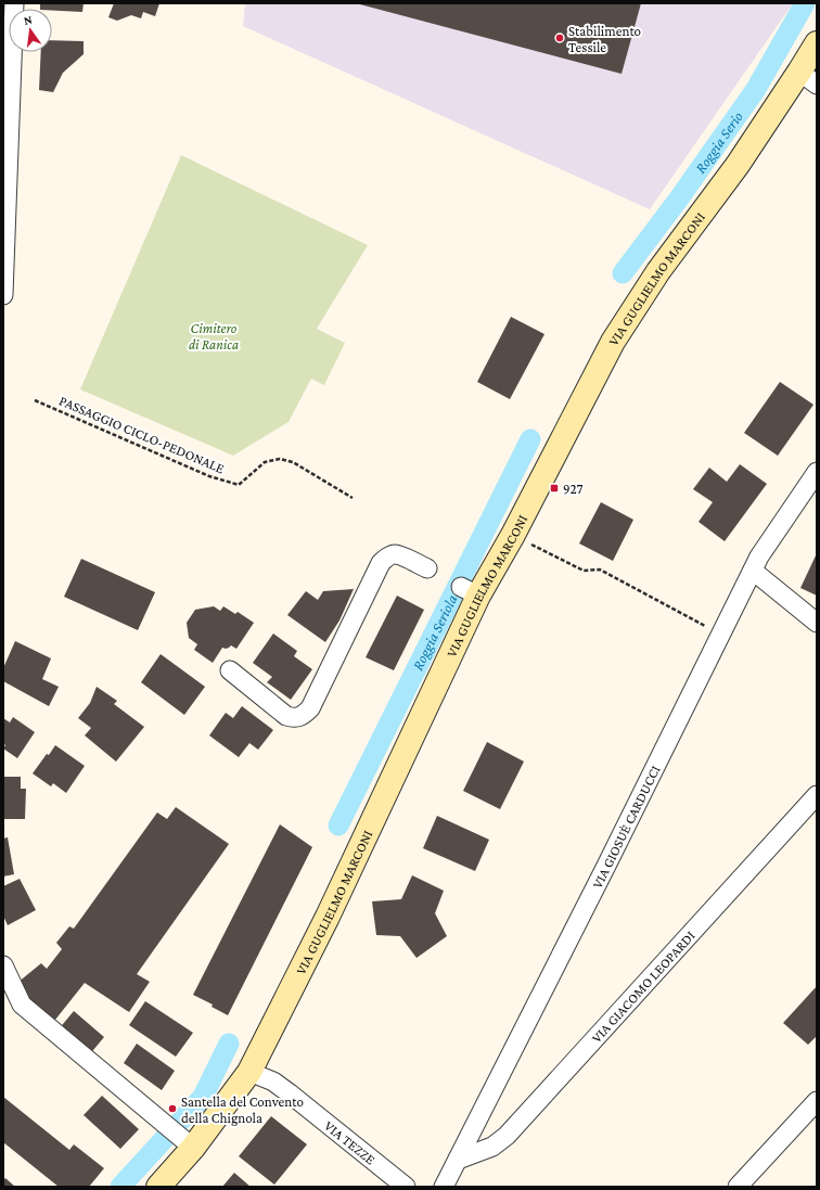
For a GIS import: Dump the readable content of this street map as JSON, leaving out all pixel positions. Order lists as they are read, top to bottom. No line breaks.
{"streets":{"street":["VIA GUGLIELMO MARCONI","VIA GIOSUÈ CARDUCCI","VIA GIACOMO LEOPARDI","VIA TEZZE"],"path":["PASSAGGIO CICLO-PEDONALE"]},"crossings":[["VIA GUGLIELMO MARCONI","VIA TEZZE"],["VIA GIOSUÈ CARDUCCI","VIA GIACOMO LEOPARDI"]],"water":["Roggia Serio","Roggia Seriola"],"parks":["Cimitero di Ranica"],"places":{"other":["Stabilimento Tessile","Santella del Convento della Chignola"],"transit":["927"]},"north":"top"}
